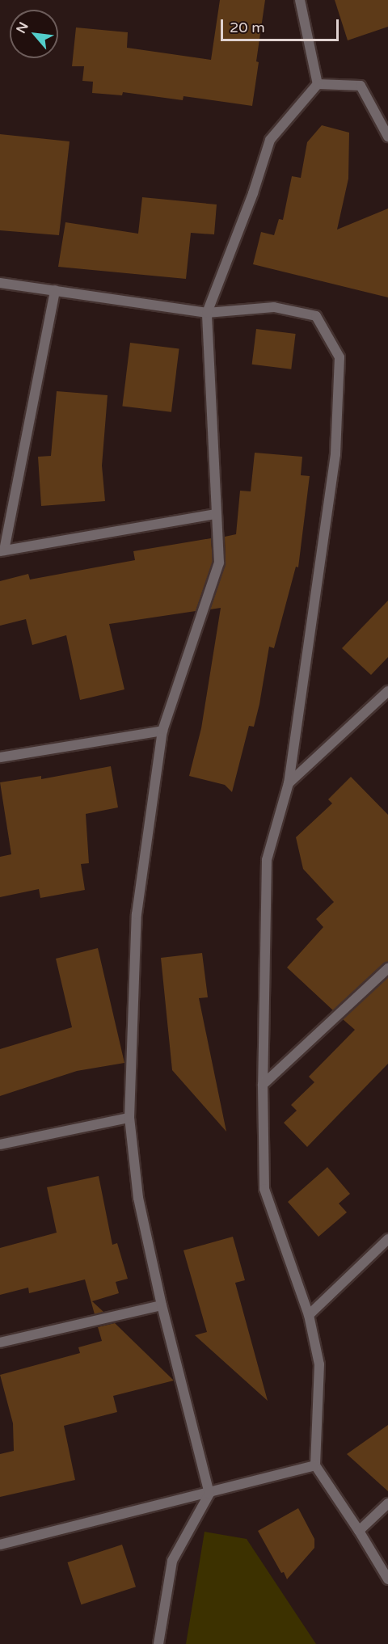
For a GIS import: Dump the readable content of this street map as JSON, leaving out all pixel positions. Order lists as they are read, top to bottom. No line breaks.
{"scale_bar":"20 m","north":"top left"}
